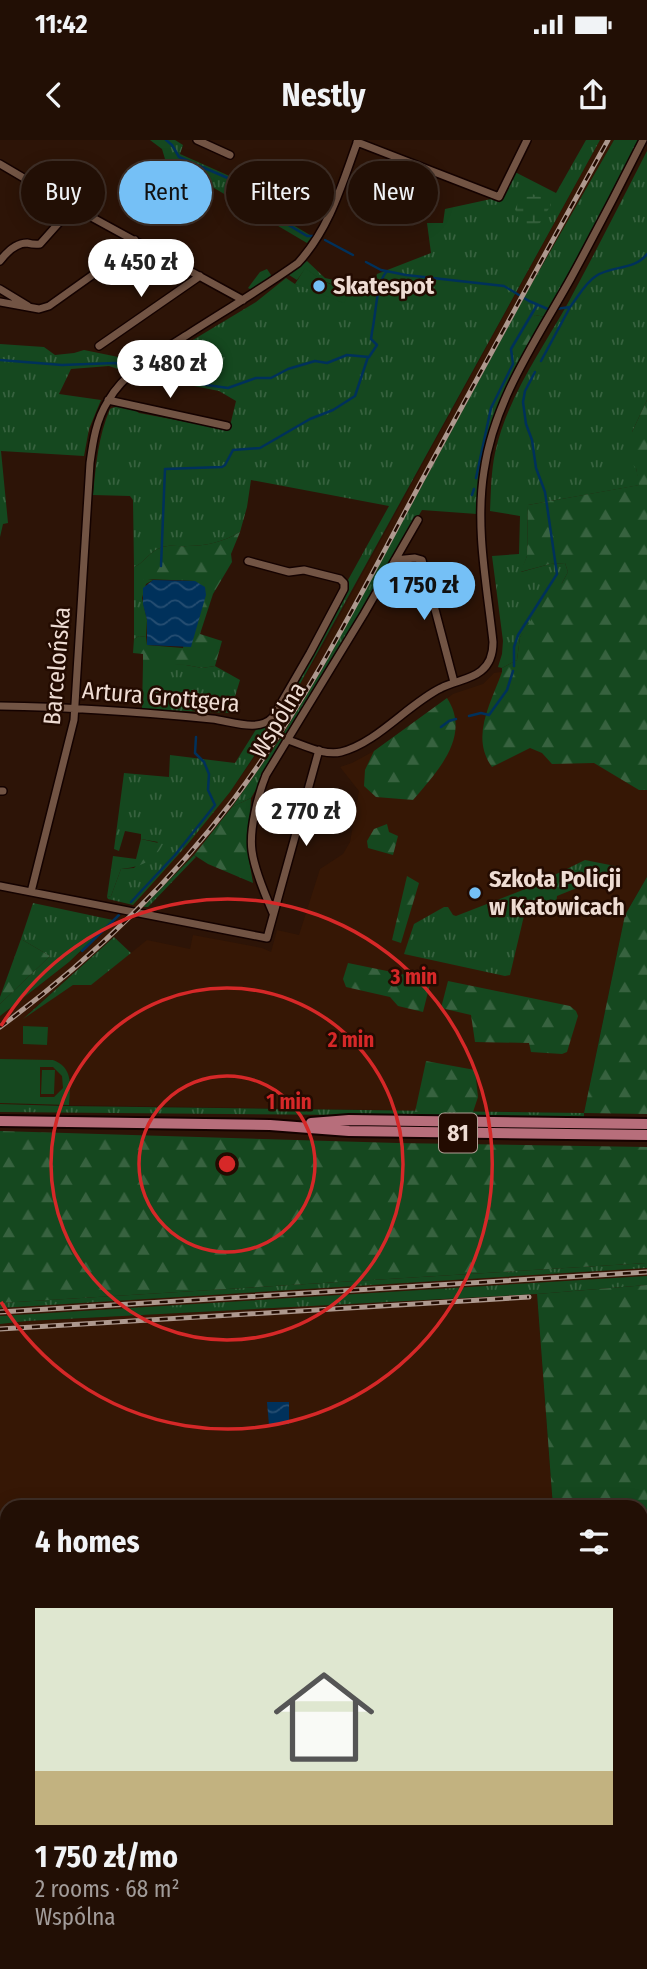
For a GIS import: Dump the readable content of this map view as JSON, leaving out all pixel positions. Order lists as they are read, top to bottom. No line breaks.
{"streets":{"main road":["81"],"street":["Barcelońska","Artura Grottgera","Wspólna"]},"crossings":[["Barcelońska","Artura Grottgera"],["Barcelońska","Wspólna"]],"places":["Skatespot","Szkoła Policji w Katowicach"],"page":{"status":"11:42","header":"Nestly","chip":["Buy","Rent","Filters","New"],"price":["4 450 zł","3 480 zł","1 750 zł","2 770 zł"],"heading":"4 homes","list":[{"name":"1 750 zł/mo","note":"2 rooms · 68 m² · Wspólna"}]},"rings":["3 min","2 min","1 min"]}
